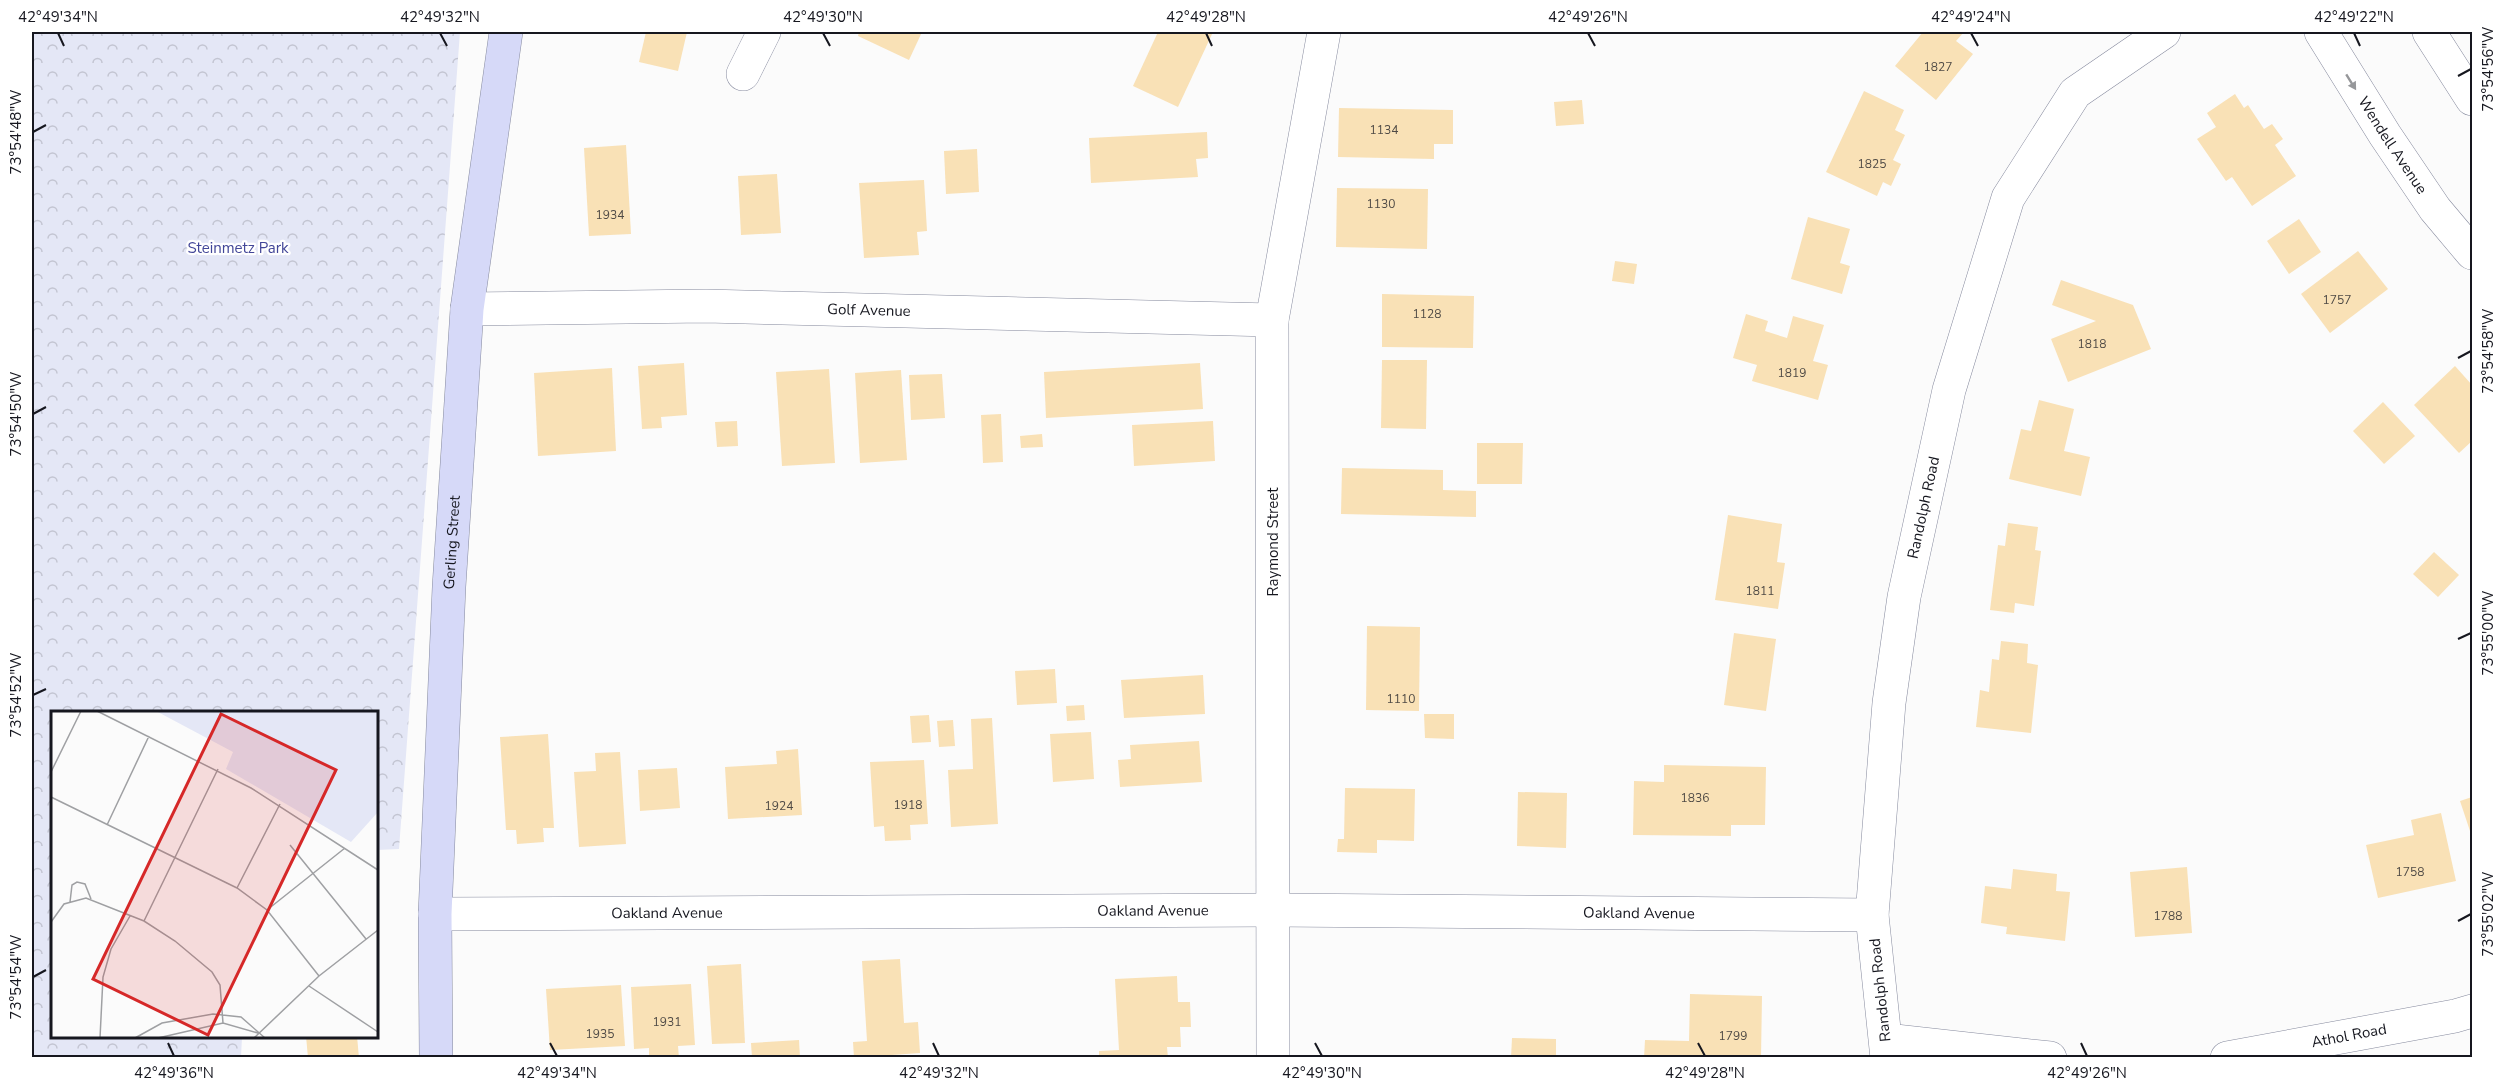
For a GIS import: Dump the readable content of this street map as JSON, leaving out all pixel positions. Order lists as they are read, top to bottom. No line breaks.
{"streets":{"street":["Wendell Avenue","Golf Avenue","Randolph Road","Raymond Street","Gerling Street","Oakland Avenue","Athol Road"]},"crossings":[["Golf Avenue","Raymond Street"],["Golf Avenue","Gerling Street"],["Randolph Road","Oakland Avenue"],["Raymond Street","Oakland Avenue"],["Gerling Street","Oakland Avenue"]],"one_way":["Wendell Avenue"],"parks":["Steinmetz Park"],"house_numbers":["1827","1134","1825","1130","1934","1757","1128","1818","1819","1811","1110","1836","1918","1924","1758","1788","1931","1935","1799"],"coordinates":["42°49'34\"N","42°49'32\"N","42°49'30\"N","42°49'28\"N","42°49'26\"N","42°49'24\"N","42°49'22\"N","73°54'56\"W","73°54'48\"W","73°54'58\"W","73°54'50\"W","73°55'00\"W","73°54'52\"W","73°55'02\"W","73°54'54\"W","42°49'36\"N"]}
